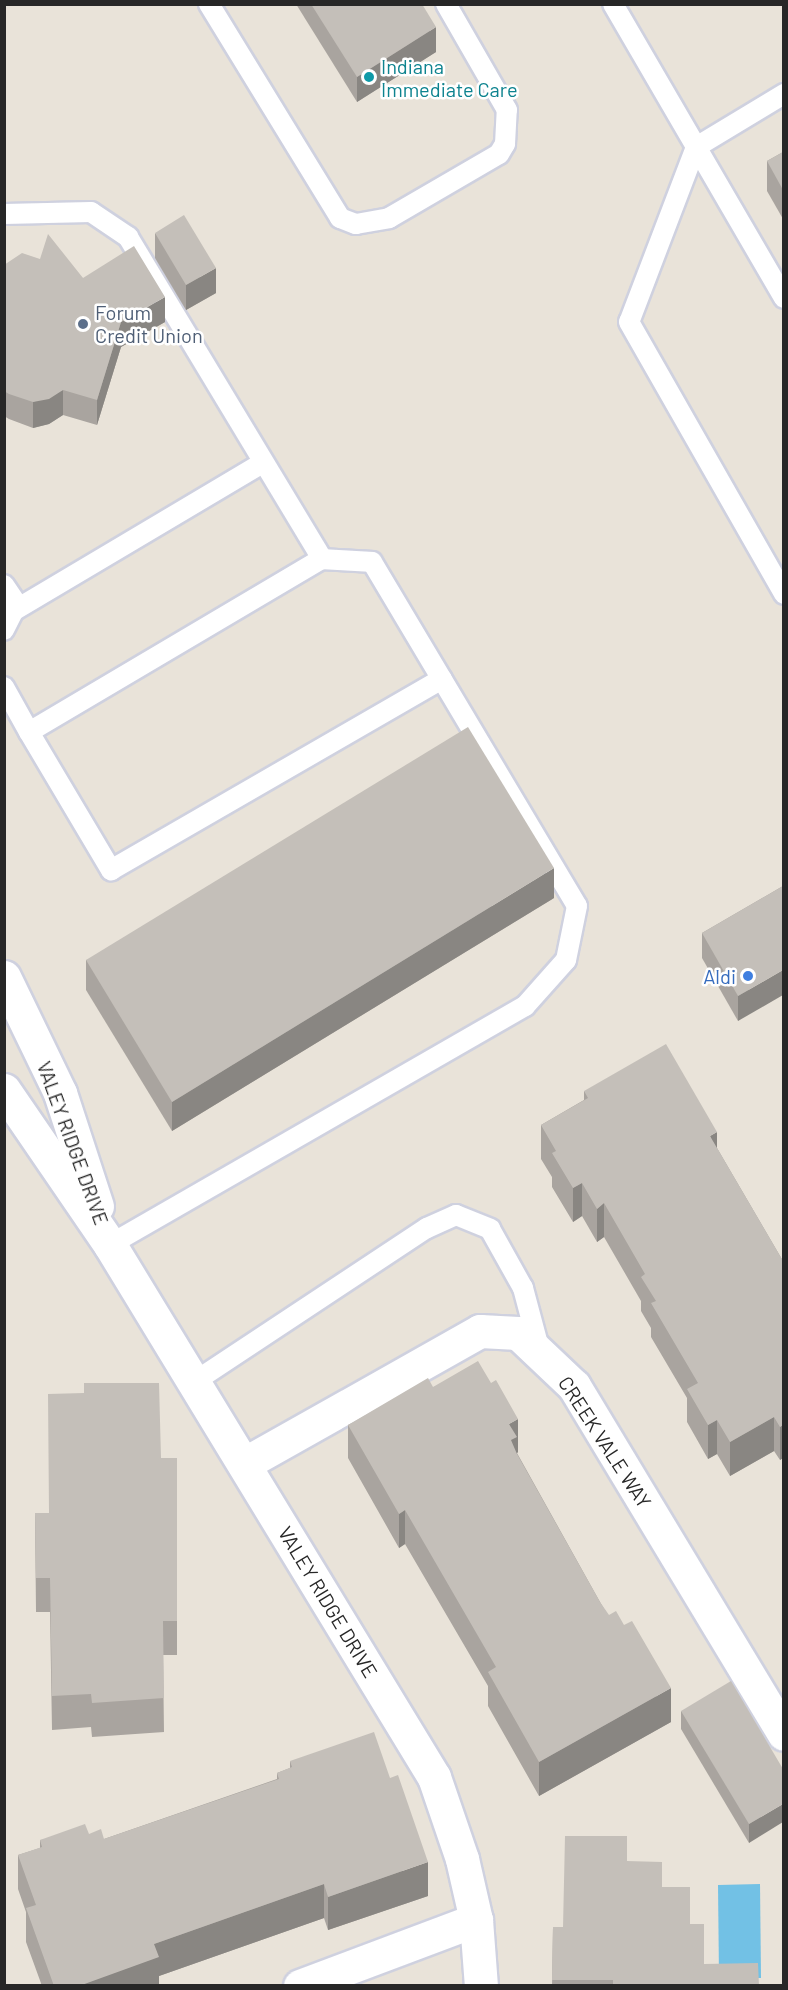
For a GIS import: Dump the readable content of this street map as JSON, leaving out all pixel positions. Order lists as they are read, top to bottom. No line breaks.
{"streets":{"street":["VALEY RIDGE DRIVE","CREEK VALE WAY"]},"crossings":[["VALEY RIDGE DRIVE","CREEK VALE WAY"]],"places":["Indiana Immediate Care","Forum Credit Union","Aldi"]}
